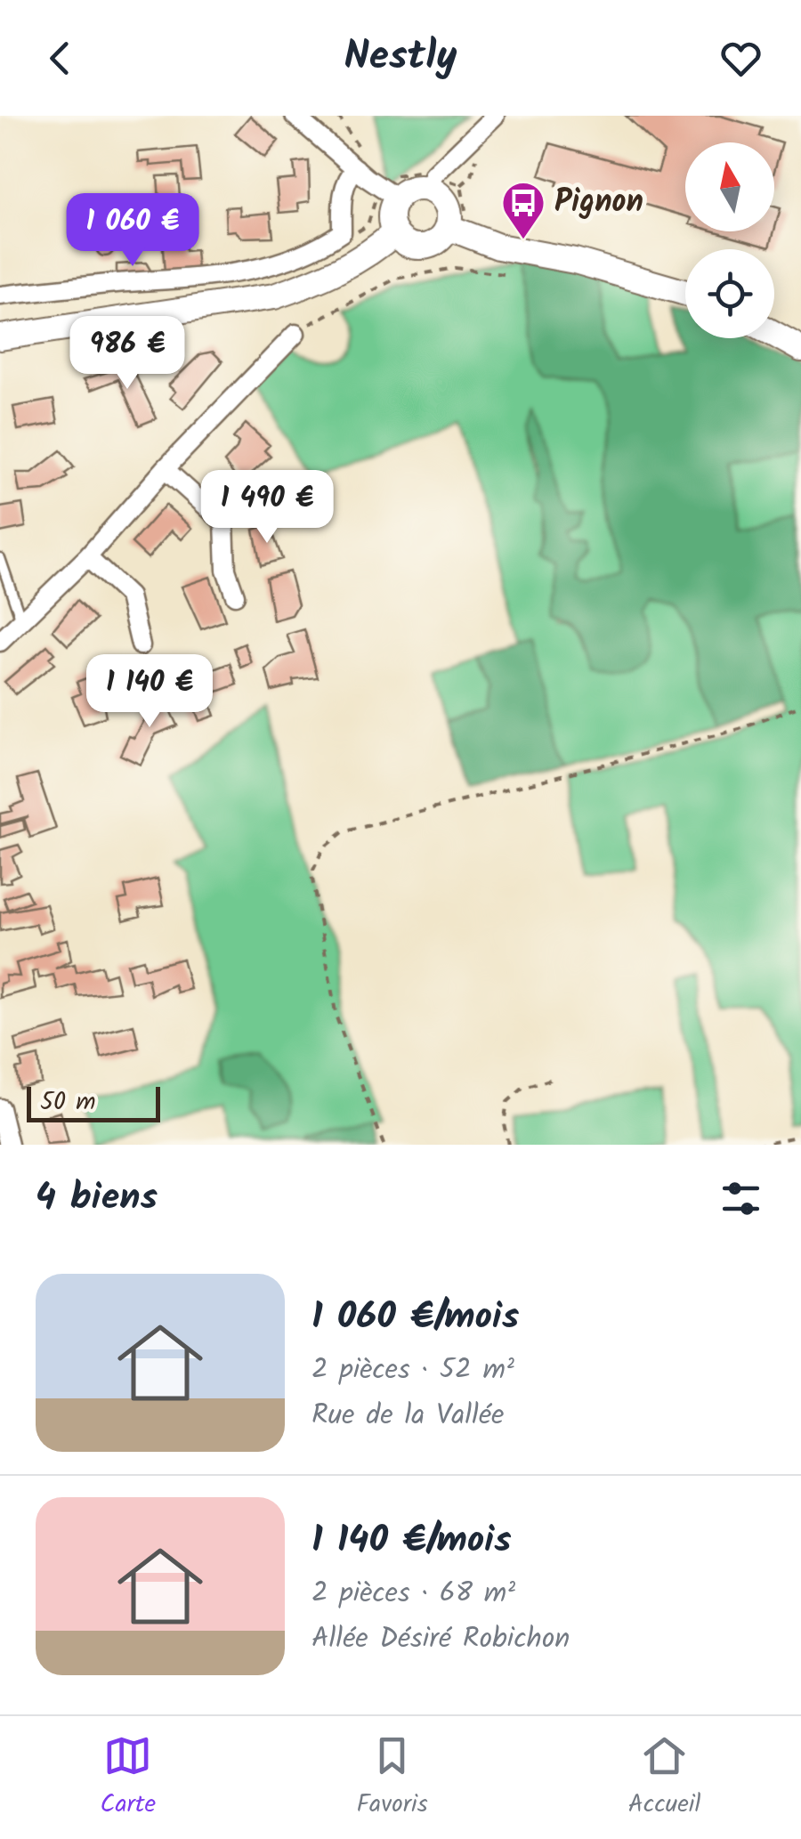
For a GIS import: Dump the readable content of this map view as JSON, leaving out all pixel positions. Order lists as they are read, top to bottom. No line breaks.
{"places":{"bus stop":["Pignon"]},"scale_bar":"50 m","north":"top","page":{"header":"Nestly","price":["1 060 €","986 €","1 490 €","1 140 €"],"scale":"50 m","heading":"4 biens","list":[{"name":"1 060 €/mois","note":"2 pièces · 52 m² · Rue de la Vallée"},{"name":"1 140 €/mois","note":"2 pièces · 68 m² · Allée Désiré Robichon"}],"tabs":["Carte","Favoris","Accueil"]}}
